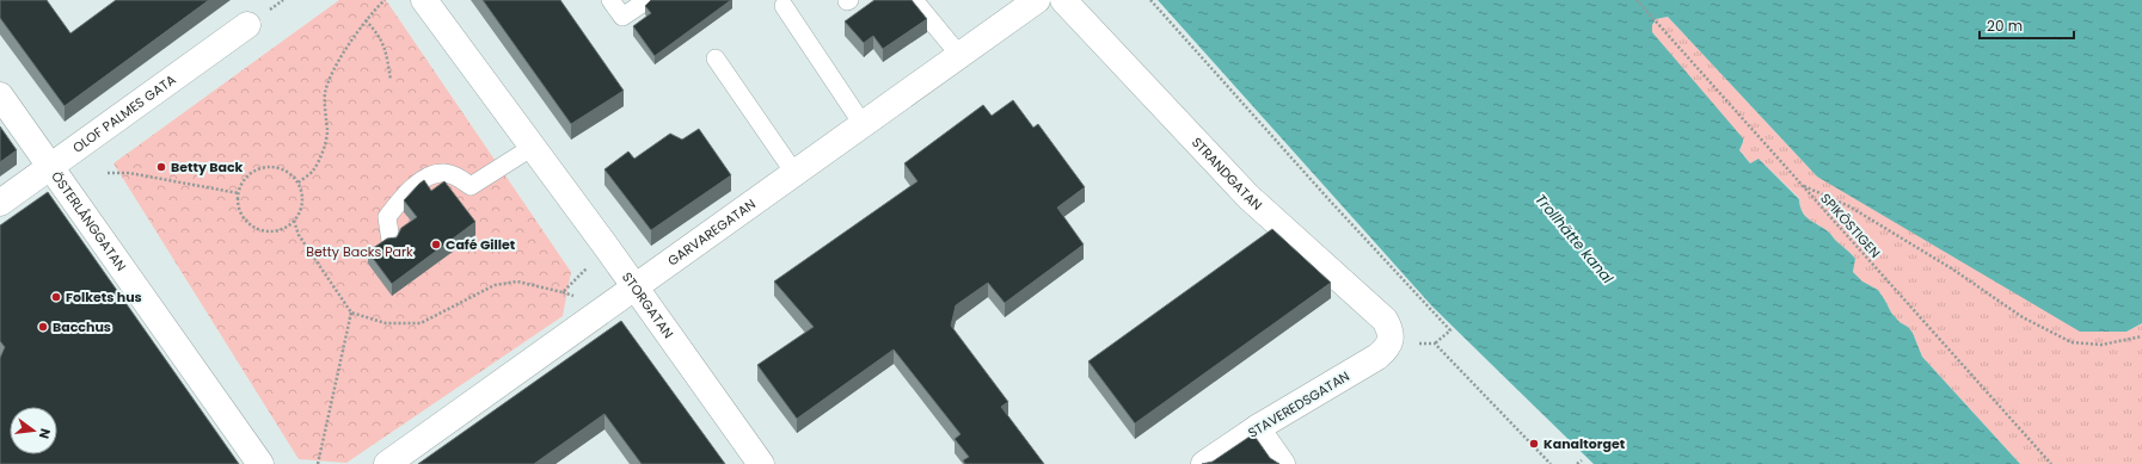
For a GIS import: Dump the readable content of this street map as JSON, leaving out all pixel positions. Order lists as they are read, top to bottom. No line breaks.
{"streets":{"street":["OLOF PALMES GATA","STRANDGATAN","ÖSTERLÅNGGATAN","GARVAREGATAN","STORGATAN","STAVEREDSGATAN"],"path":["SPIKÖSTIGEN"]},"crossings":[["OLOF PALMES GATA","ÖSTERLÅNGGATAN"],["STRANDGATAN","STAVEREDSGATAN"],["GARVAREGATAN","STORGATAN"]],"water":["Trollhätte kanal"],"parks":["Betty Backs Park"],"places":["Betty Back","Café Gillet","Folkets hus","Bacchus","Kanaltorget"],"scale_bar":"20 m","north":"right"}
